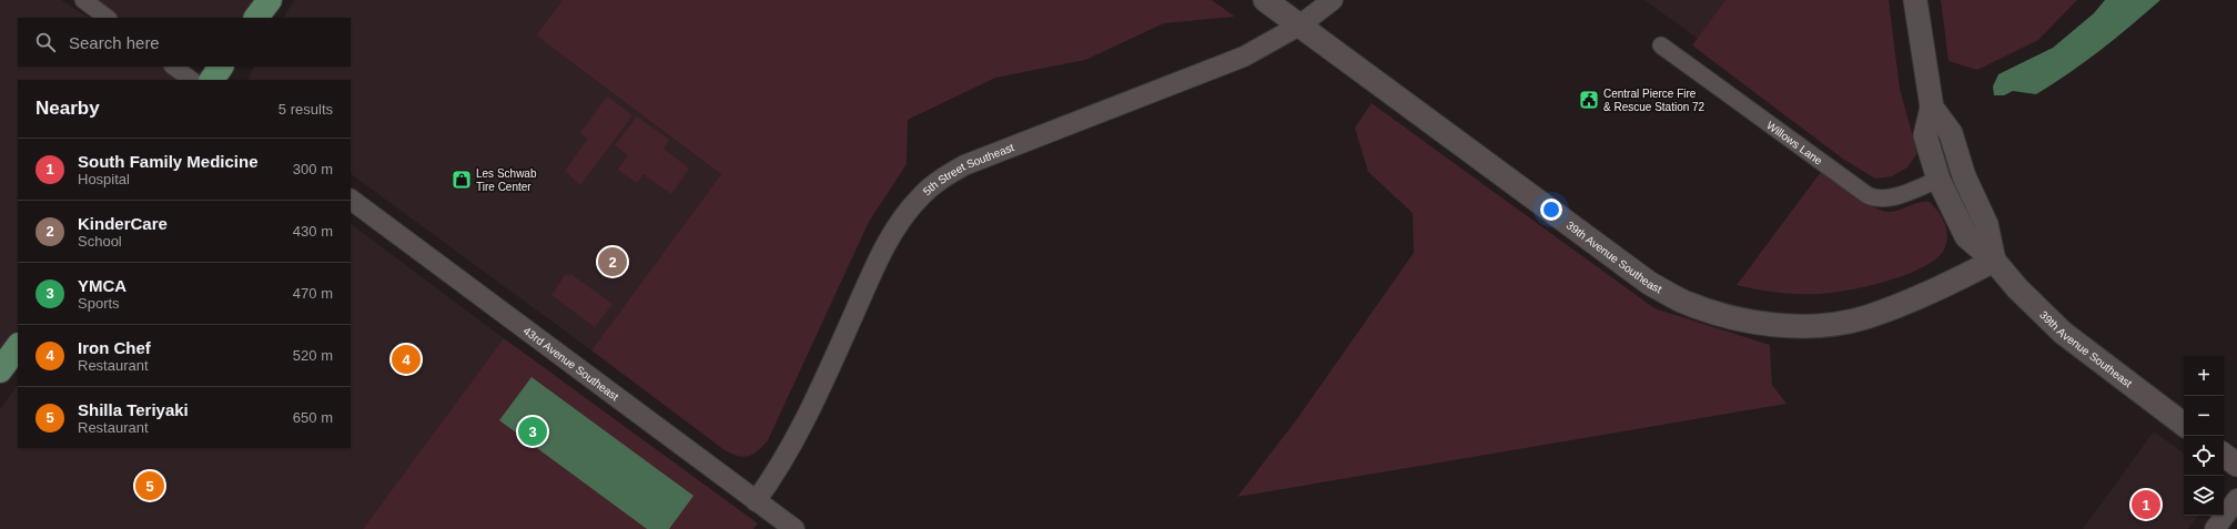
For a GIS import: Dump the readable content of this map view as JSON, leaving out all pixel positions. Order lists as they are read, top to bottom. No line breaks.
{"streets":{"main road":["39th Avenue Southeast"],"street":["Willows Lane","5th Street Southeast","43rd Avenue Southeast"]},"crossings":[["Willows Lane","39th Avenue Southeast"],["5th Street Southeast","39th Avenue Southeast"],["5th Street Southeast","43rd Avenue Southeast"]],"places":{"public building":["Central Pierce Fire & Rescue Station 72"],"shop":["Les Schwab Tire Center"]},"page":{"search":"Search here","heading":["Nearby","5 results"],"list":[{"mark":"1","name":"South Family Medicine","note":"Hospital","value":"300 m"},{"mark":"2","name":"KinderCare","note":"School","value":"430 m"},{"mark":"3","name":"YMCA","note":"Sports","value":"470 m"},{"mark":"4","name":"Iron Chef","note":"Restaurant","value":"520 m"},{"mark":"5","name":"Shilla Teriyaki","note":"Restaurant","value":"650 m"}],"pins":["2","4","3","5","1"],"map_buttons":["+","−"]}}
